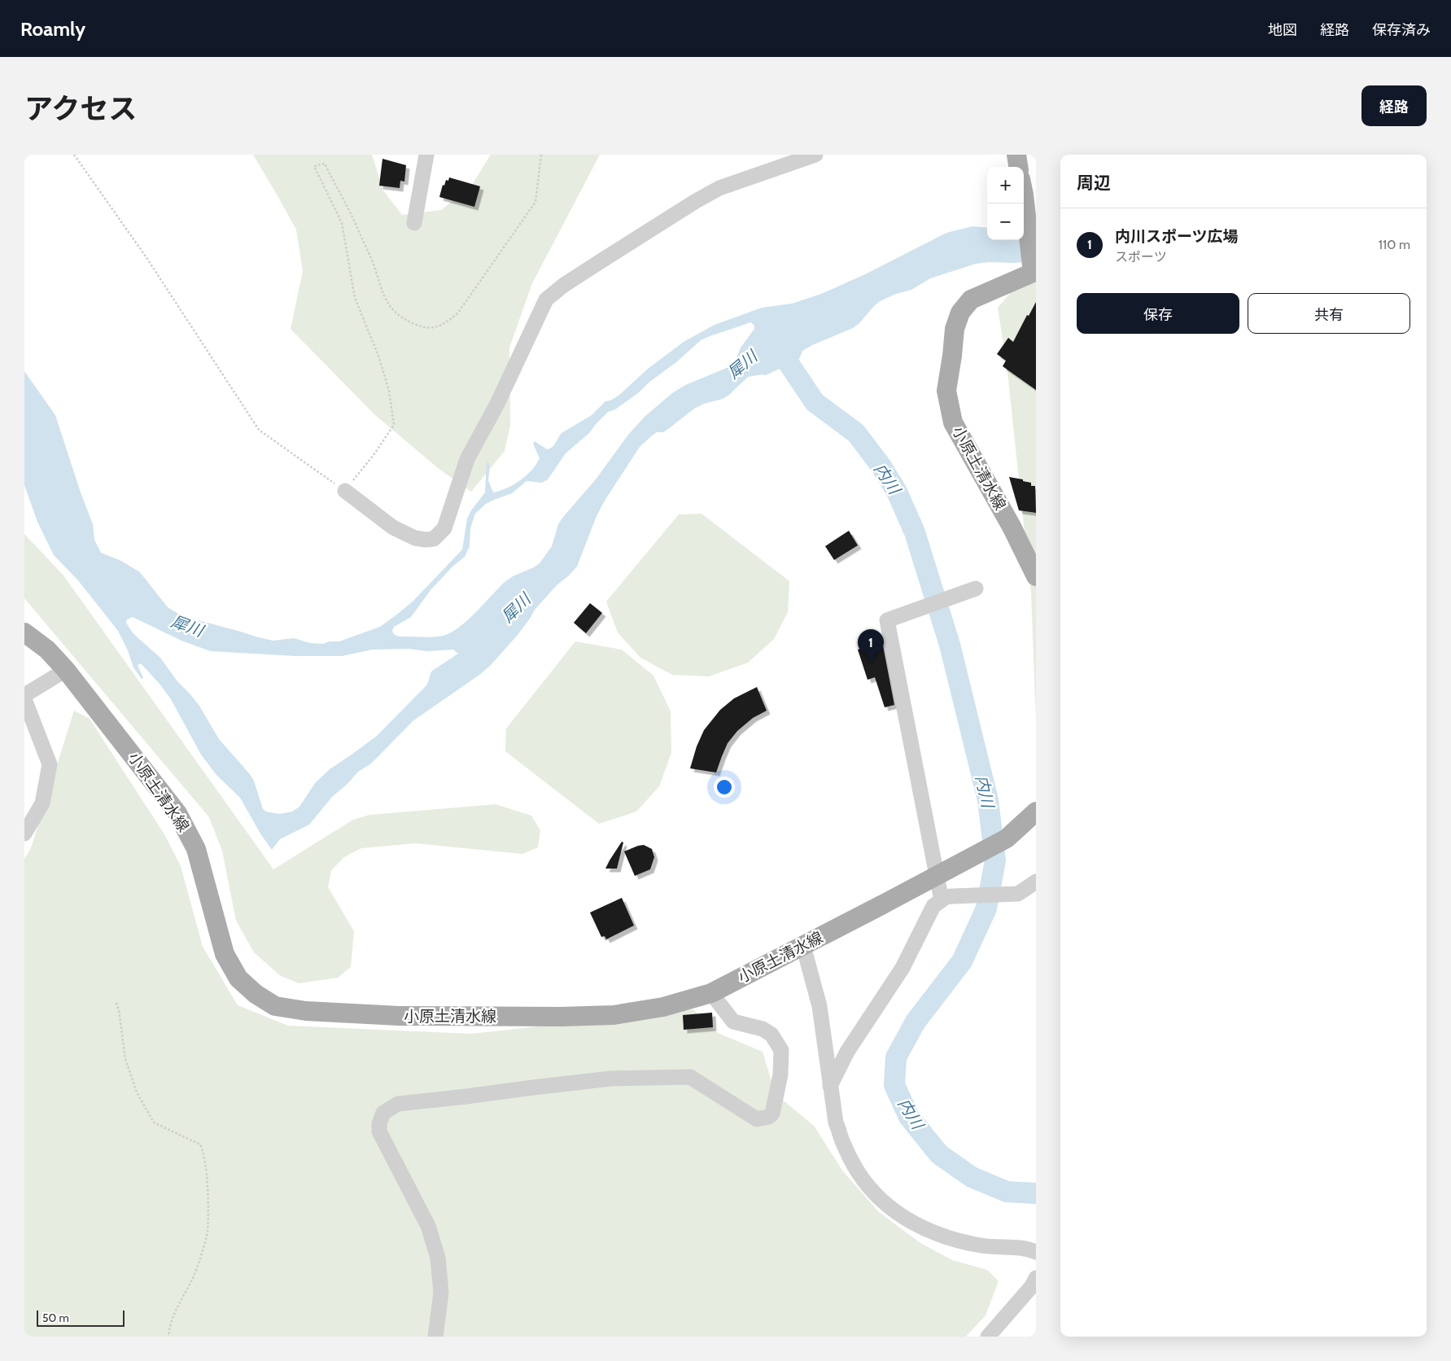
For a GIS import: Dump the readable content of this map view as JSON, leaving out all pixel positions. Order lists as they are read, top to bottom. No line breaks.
{"streets":{"main road":["小原土清水線"]},"water":["犀川","内川"],"scale_bar":"50 m","page":{"header":"Roamly","nav":["地図","経路","保存済み"],"title":"アクセス","buttons":["経路",["保存","共有"]],"heading":"周辺","map_buttons":["+","−"],"list":[{"mark":"1","name":"内川スポーツ広場","note":"スポーツ","value":"110 m"}],"pins":"1","scale":"50 m"}}
